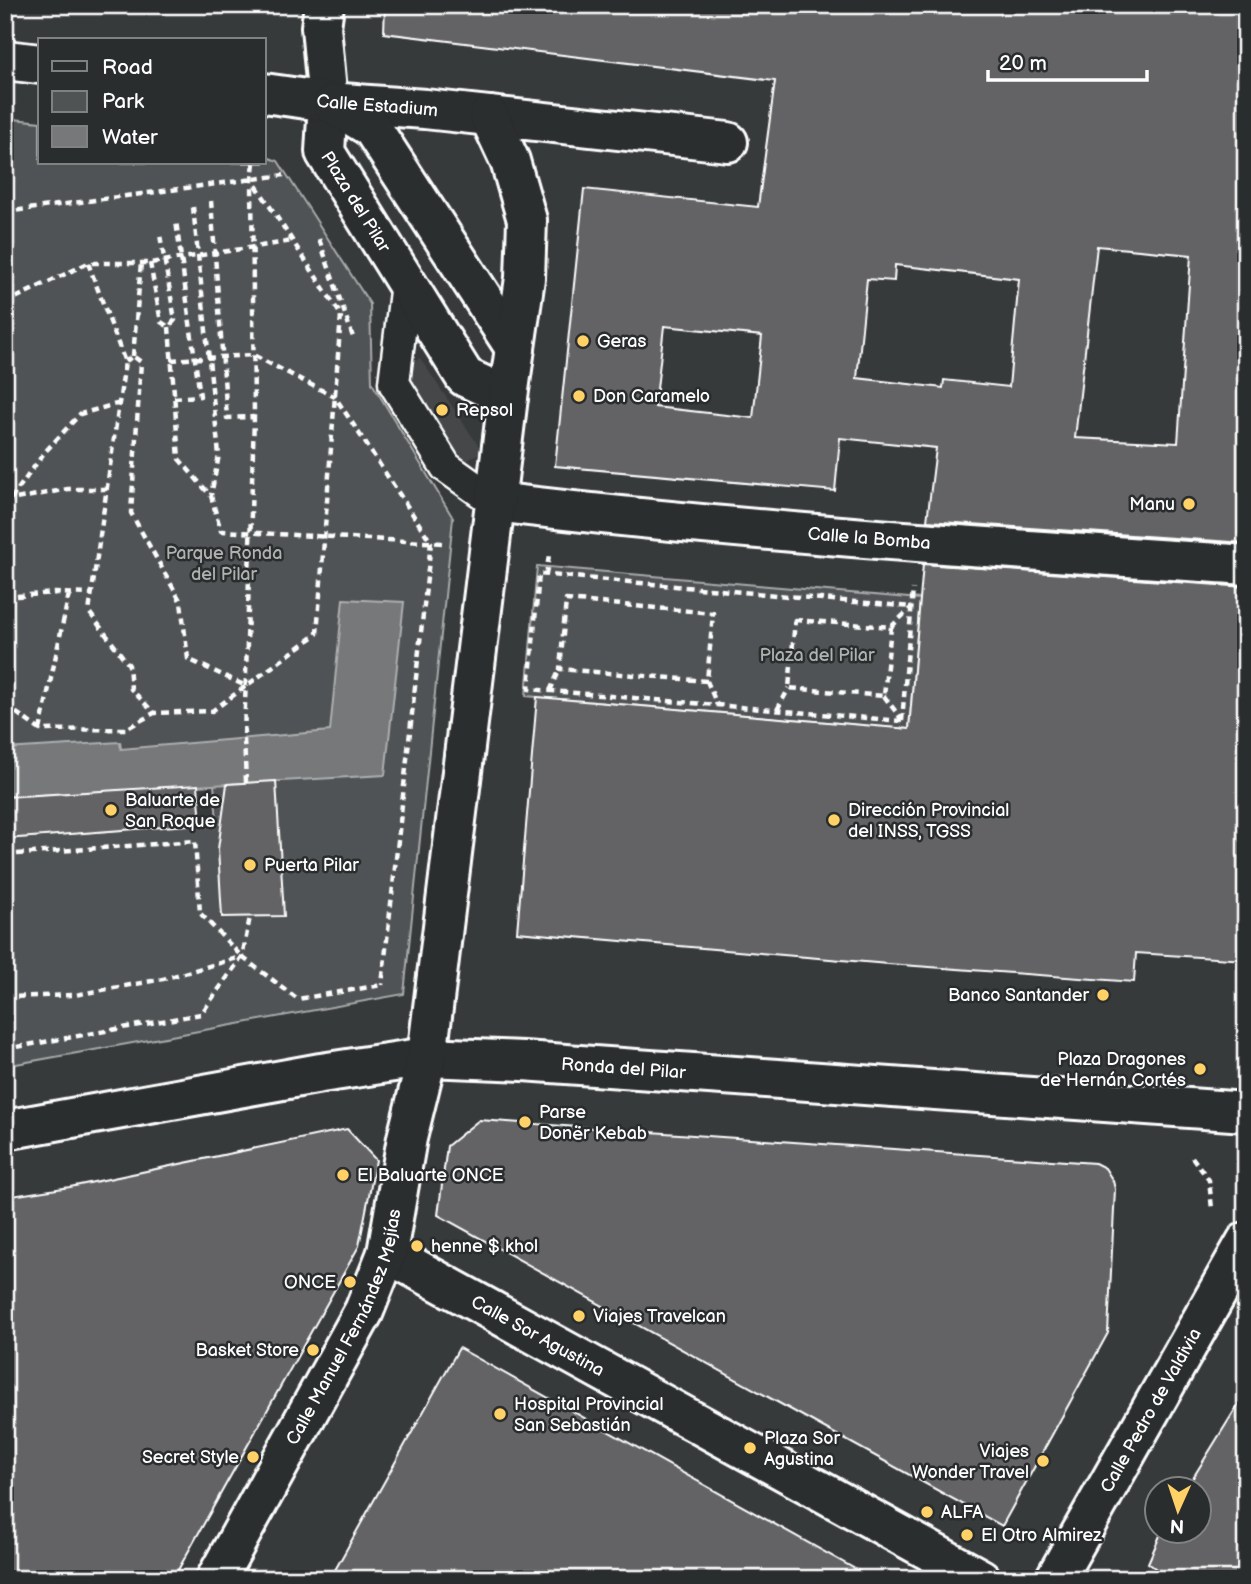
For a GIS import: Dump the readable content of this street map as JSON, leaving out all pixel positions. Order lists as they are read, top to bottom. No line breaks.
{"streets":{"street":["Calle Estadium","Plaza del Pilar","Calle la Bomba","Ronda del Pilar","Calle Manuel Fernández Mejías","Calle Sor Agustina","Calle Pedro de Valdivia"]},"crossings":[["Calle Estadium","Plaza del Pilar"],["Ronda del Pilar","Calle Manuel Fernández Mejías"],["Calle Manuel Fernández Mejías","Calle Sor Agustina"]],"parks":["Parque Ronda del Pilar","Plaza del Pilar"],"places":["Geras","Don Caramelo","Repsol","Manu","Baluarte de San Roque","Dirección Provincial del INSS, TGSS","Puerta Pilar","Banco Santander","Plaza Dragones de Hernán Cortés","Parse Donër Kebab","El Baluarte ONCE","henne $ khol","ONCE","Viajes Travelcan","Basket Store","Hospital Provincial San Sebastián","Plaza Sor Agustina","Secret Style","Viajes Wonder Travel","ALFA","El Otro Almirez"],"legend":["Road","Park","Water"],"scale_bar":"20 m","north":"bottom"}
